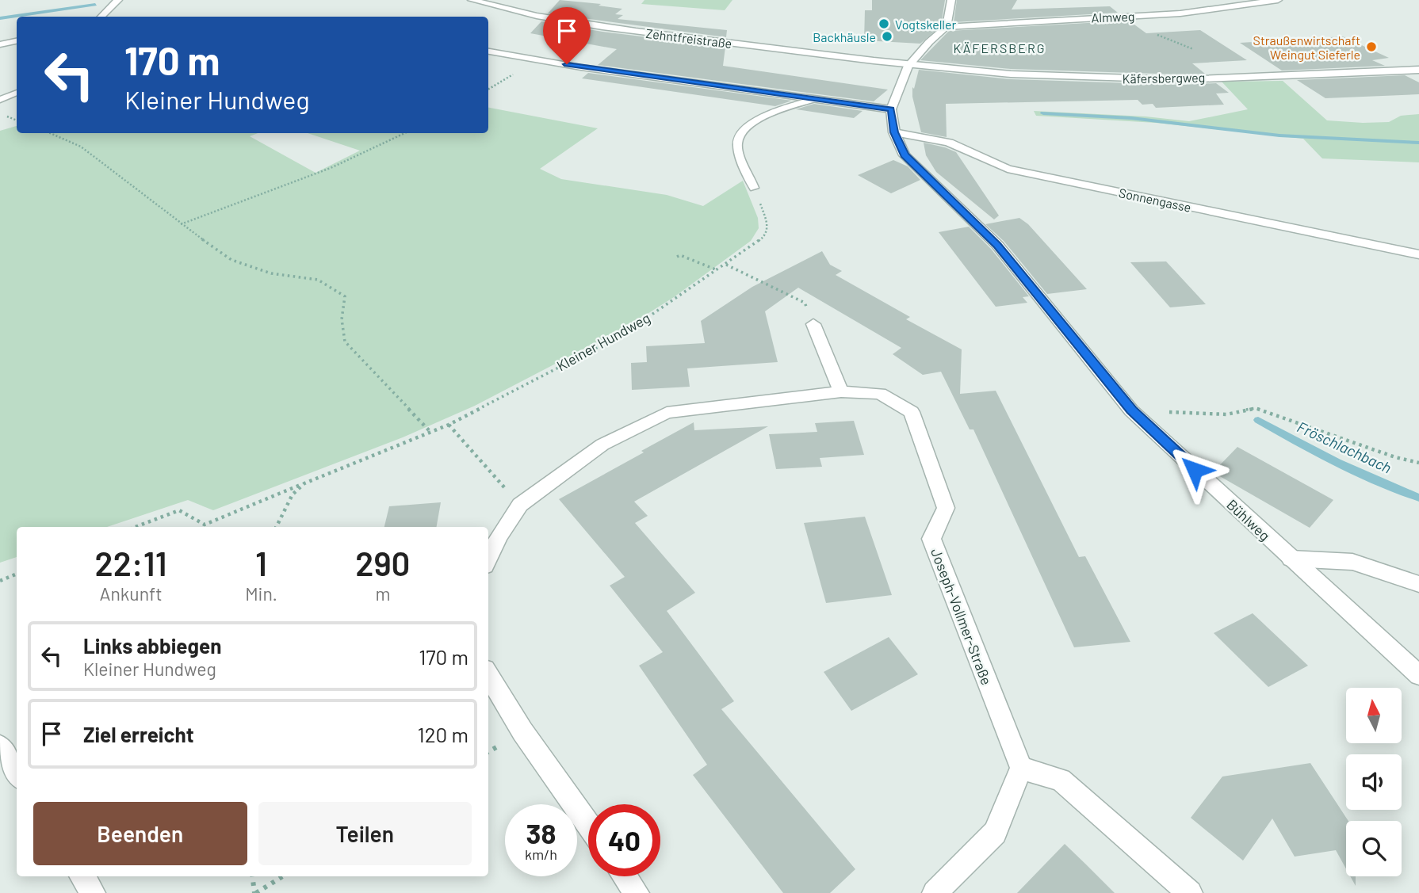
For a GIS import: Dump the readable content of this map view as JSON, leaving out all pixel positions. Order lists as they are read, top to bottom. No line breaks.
{"streets":{"street":["Almweg","Zehntfreistraße","Käfersbergweg","Sonnengasse","Bühlweg","Joseph-Vollmer-Straße"],"path":["Kleiner Hundweg"]},"crossings":[["Almweg","Bühlweg"],["Zehntfreistraße","Käfersbergweg"],["Zehntfreistraße","Bühlweg"],["Käfersbergweg","Bühlweg"],["Sonnengasse","Bühlweg"]],"districts":["KÄFERSBERG"],"water":["Fröschlachbach"],"places":["Vogtskeller","Backhäusle","Straußenwirtschaft Weingut Sieferle"],"north":"top","page":{"turn":["170 m","Kleiner Hundweg"],"eta":["22:11","Ankunft","1","Min.","290","m"],"list":[{"name":"Links abbiegen","note":"Kleiner Hundweg","value":"170 m"},{"name":"Ziel erreicht","value":"120 m"}],"buttons":["Beenden","Teilen"],"speed":"38 km/h","limit":"40"}}
